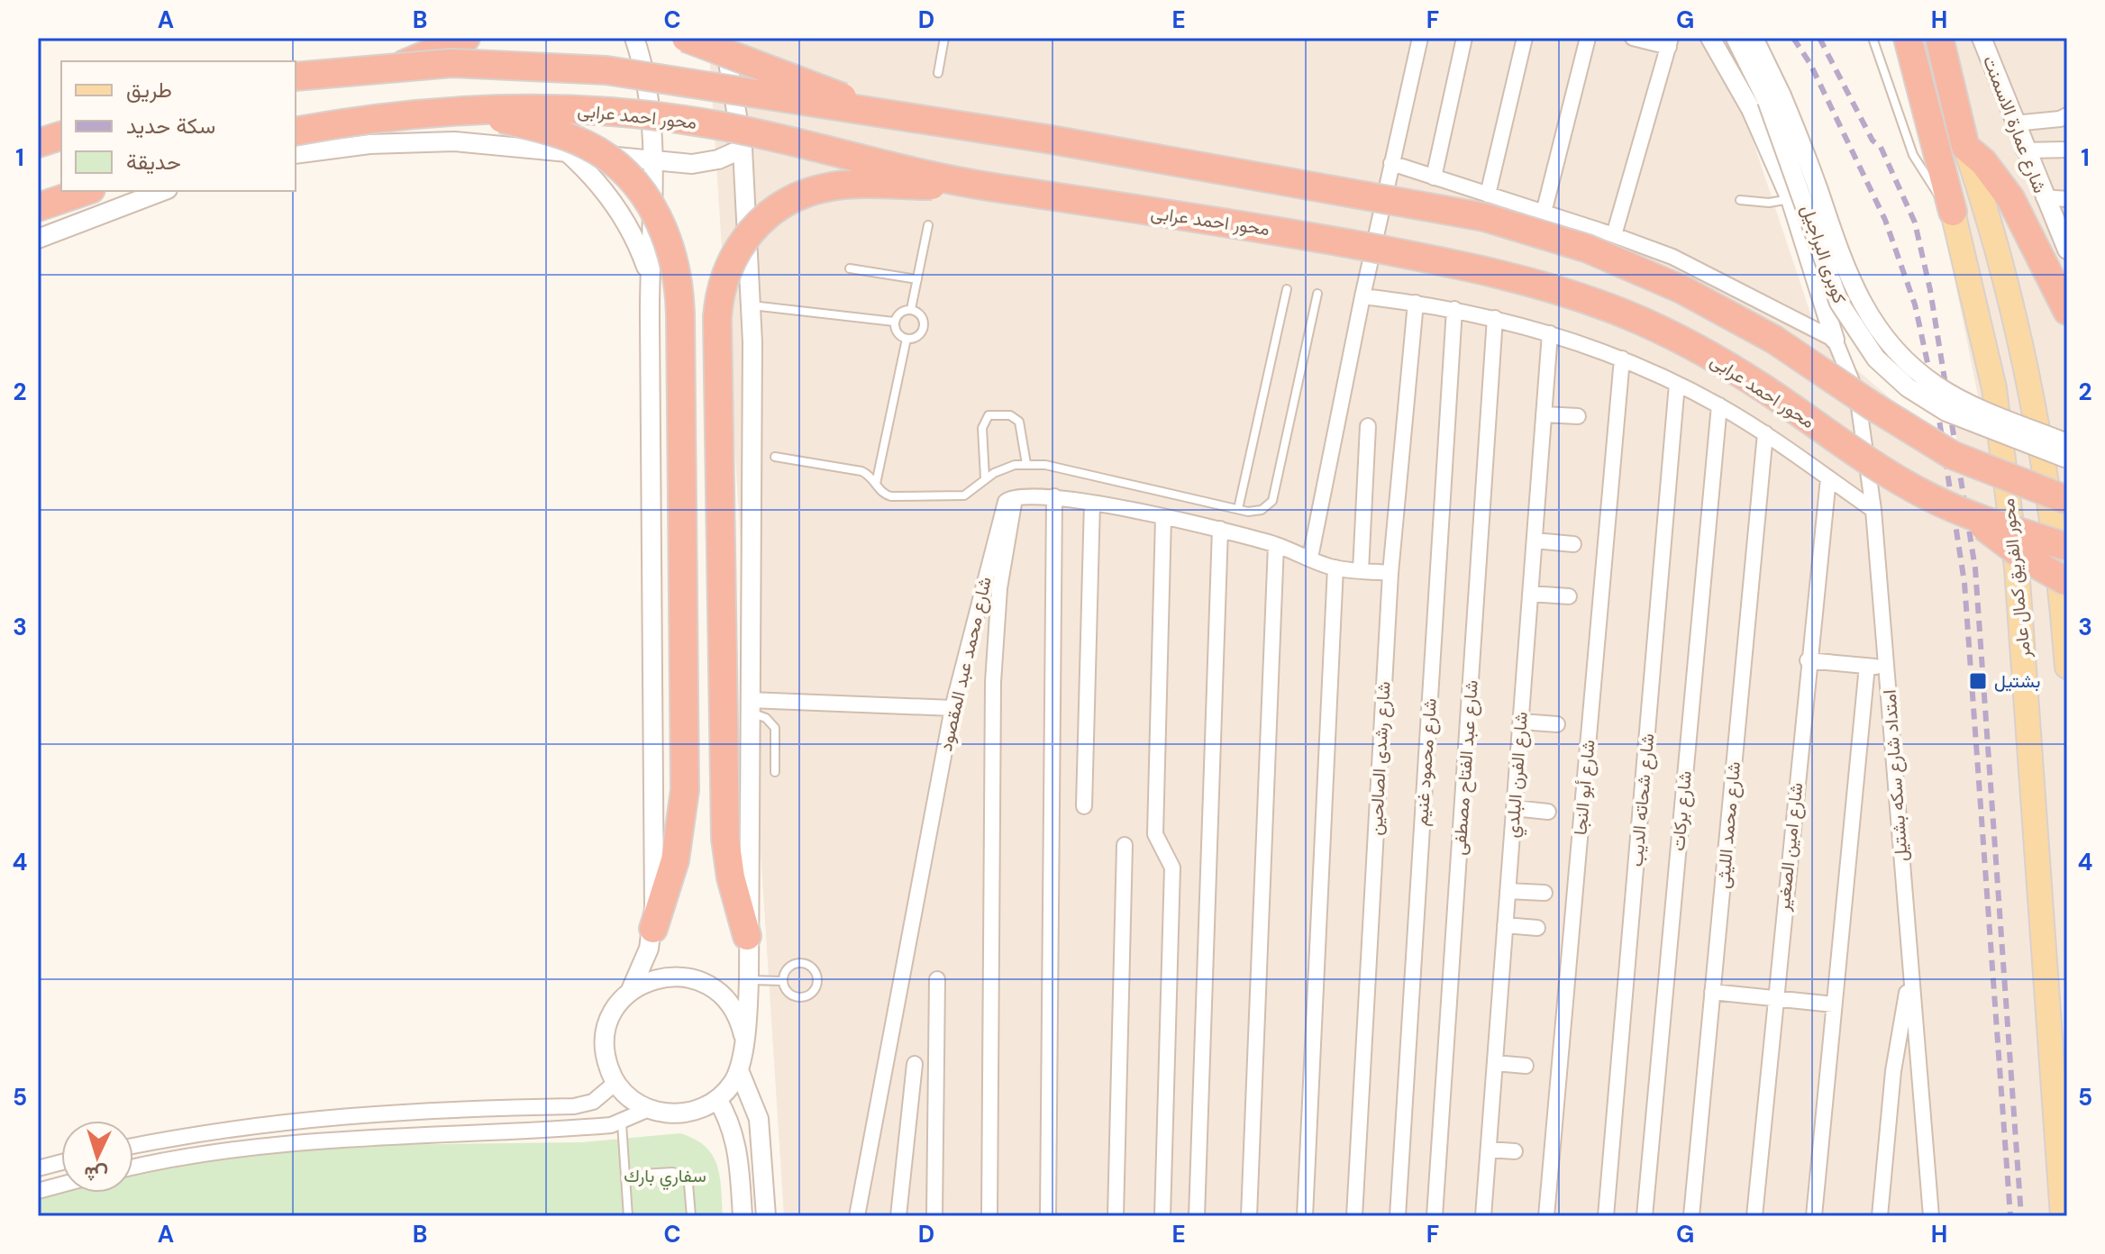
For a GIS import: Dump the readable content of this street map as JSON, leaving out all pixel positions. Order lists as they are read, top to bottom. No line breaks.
{"streets":{"highway":["محور احمد عرابى","محور الفريق كمال عامر"],"street":["شارع عمارة الاسمنت","كوبرى البراجيل","شارع محمد عبد المقصود","شارع رشدى الصالحين","شارع محمود غنيم","شارع عبد الفتاح مصطفى","شارع الفرن البلدي","امتداد شارع سكه بشتيل","شارع أبو النجا","شارع شحاته الديب","شارع بركات","شارع محمد الليثى","شارع امين الصغير"]},"parks":["سفاري بارك"],"places":{"transit":["بشتيل"]},"legend":["طريق","سكة حديد","حديقة"],"north":"bottom","grid":{"columns":["A","B","C","D","E","F","G","H"],"rows":["1","2","3","4","5"]}}
